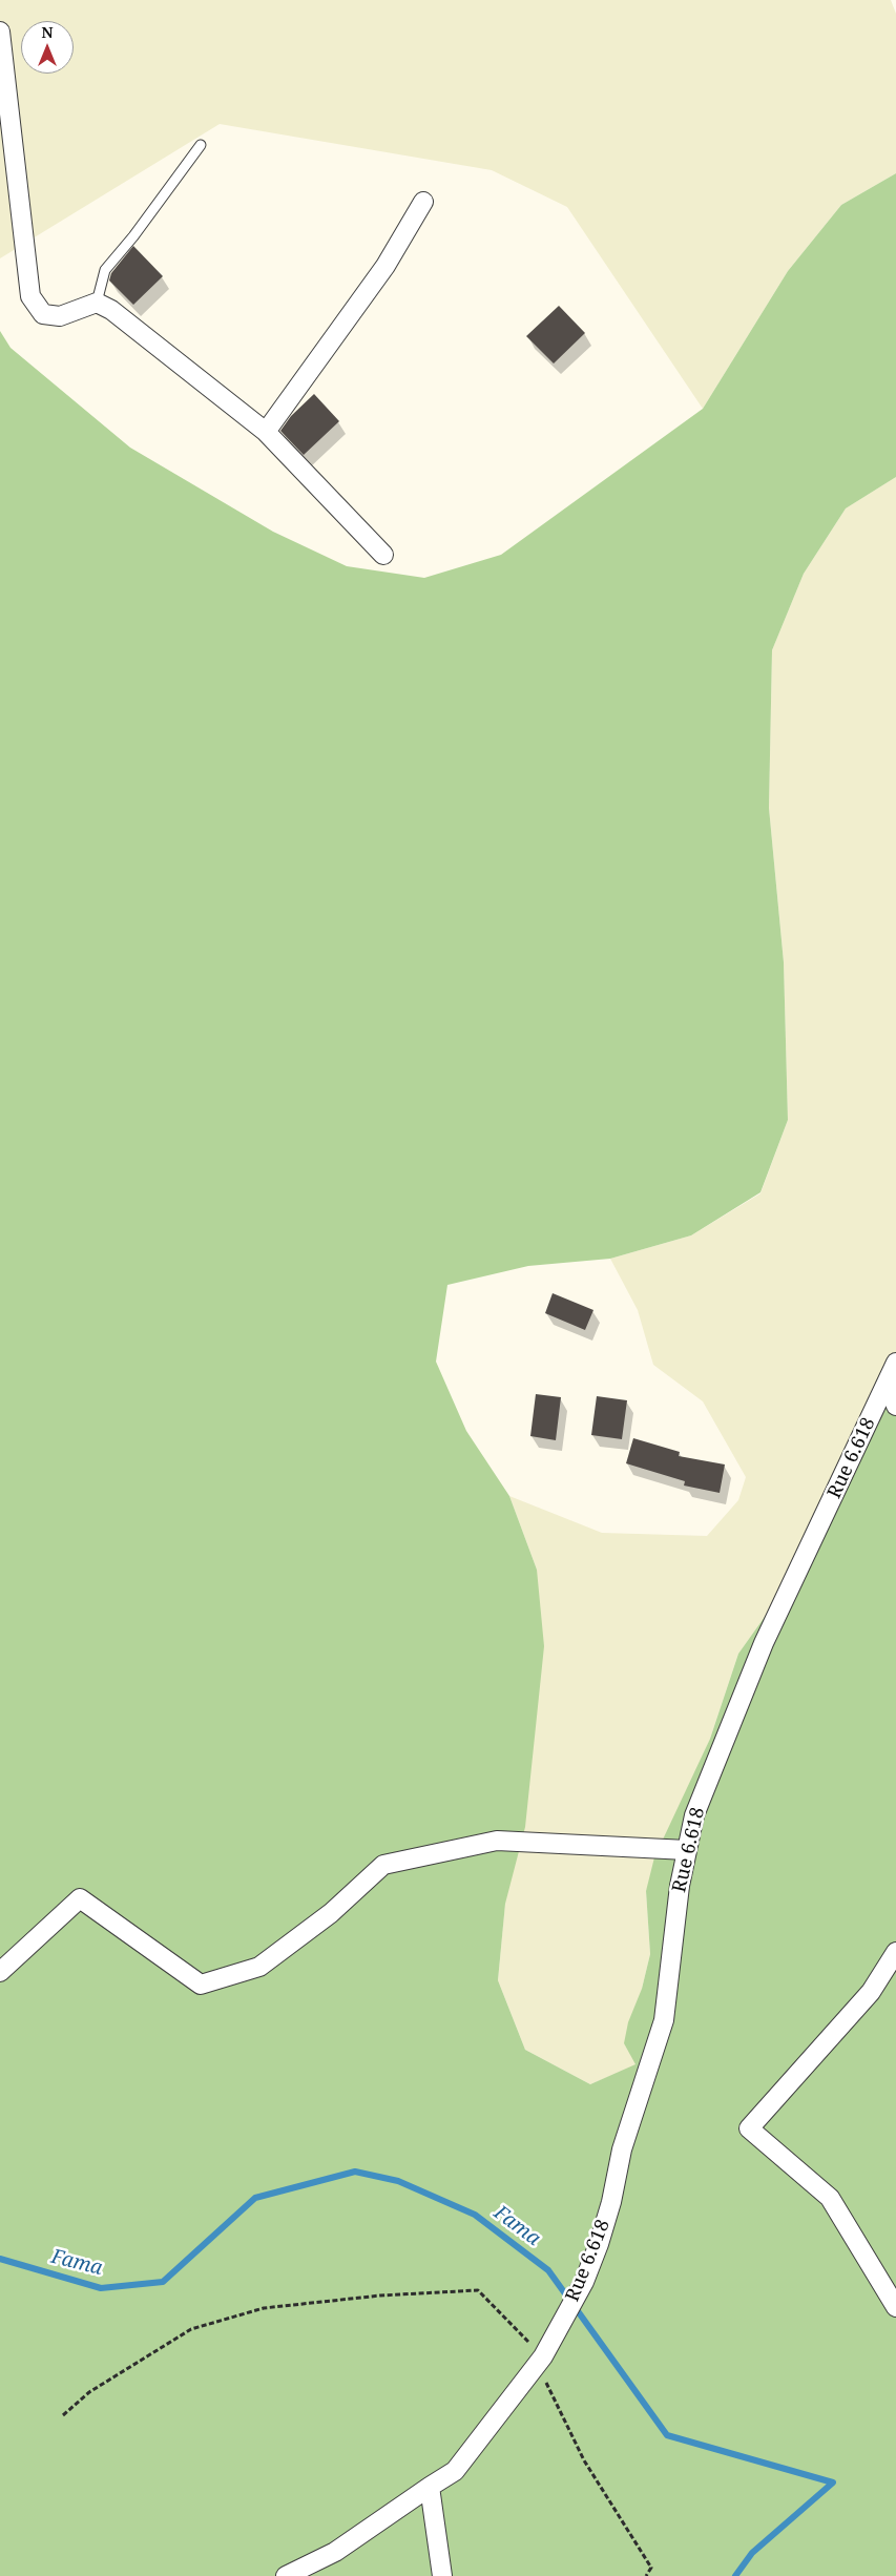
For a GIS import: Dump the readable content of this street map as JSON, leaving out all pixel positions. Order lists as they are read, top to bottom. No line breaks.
{"streets":{"street":["Rue 6.618"]},"water":["Fama"],"north":"top"}
